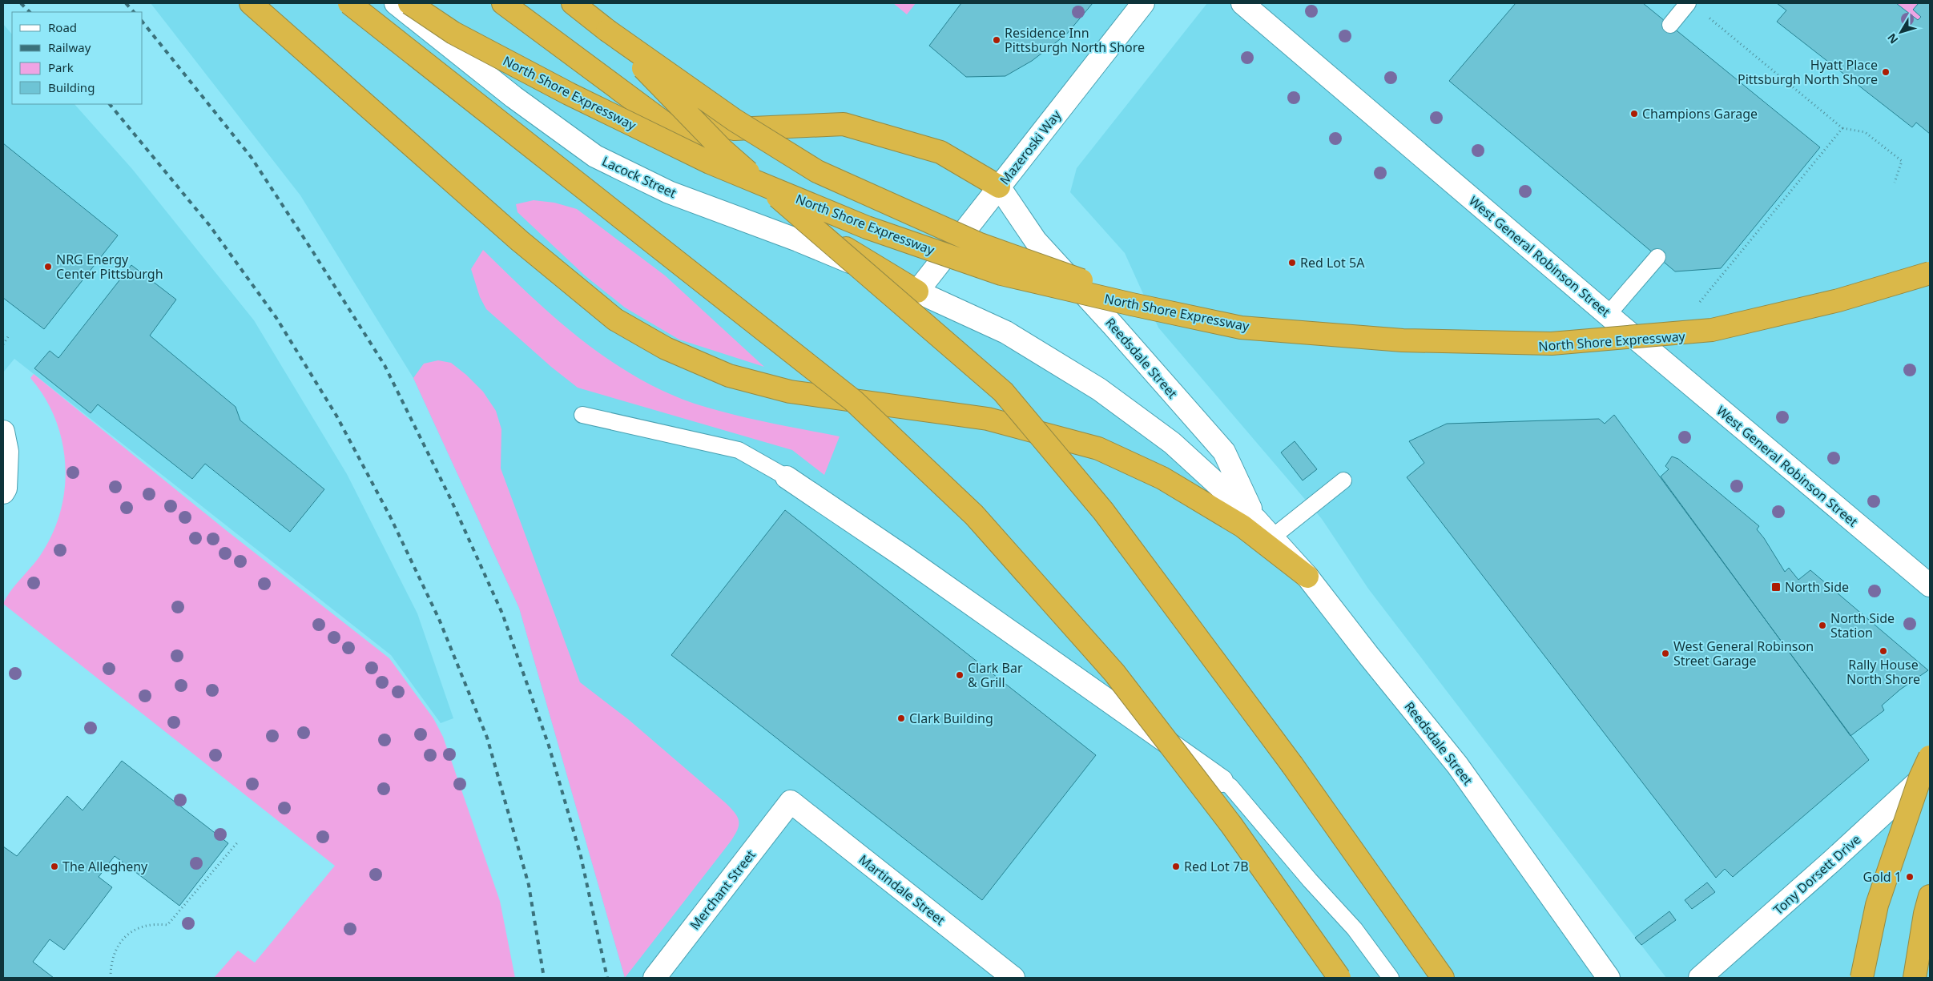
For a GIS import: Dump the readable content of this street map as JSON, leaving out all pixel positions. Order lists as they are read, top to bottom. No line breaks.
{"streets":{"highway":["North Shore Expressway"],"main road":["Mazeroski Way","Lacock Street","West General Robinson Street","Reedsdale Street","Tony Dorsett Drive","Merchant Street","Martindale Street"]},"crossings":[["Mazeroski Way","Lacock Street"],["Mazeroski Way","Reedsdale Street"],["Lacock Street","Reedsdale Street"],["Merchant Street","Martindale Street"]],"places":{"other":["Residence Inn Pittsburgh North Shore","Hyatt Place Pittsburgh North Shore","Champions Garage","Red Lot 5A","NRG Energy Center Pittsburgh","North Side Station","Rally House North Shore","West General Robinson Street Garage","Clark Bar & Grill","Clark Building","The Allegheny","Red Lot 7B","Gold 1"],"transit":["North Side"]},"legend":["Road","Railway","Park","Building"],"north":"bottom left"}
